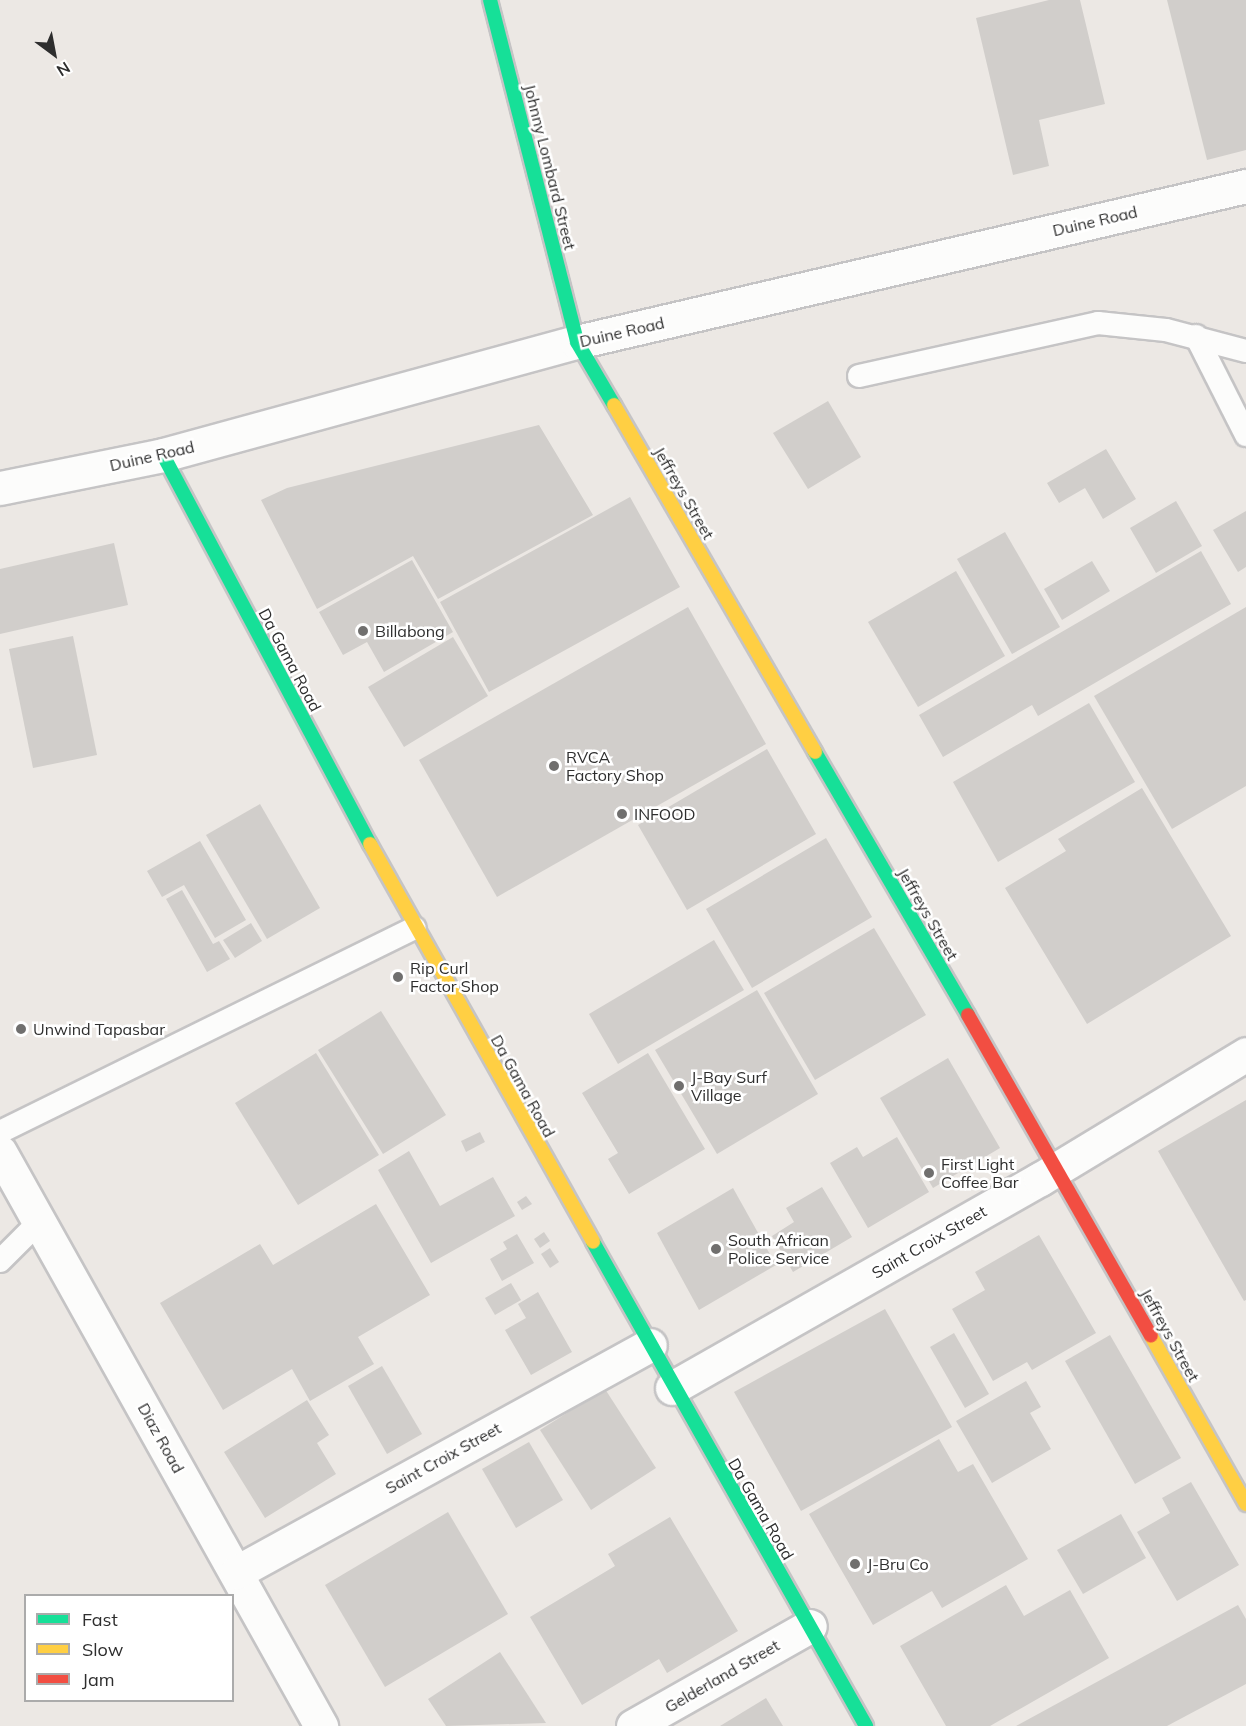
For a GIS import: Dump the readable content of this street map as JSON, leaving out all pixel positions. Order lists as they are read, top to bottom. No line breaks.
{"streets":{"street":["Johnny Lombard Street","Duine Road","Jeffreys Street","Da Gama Road","Saint Croix Street","Diaz Road","Gelderland Street"]},"crossings":[["Johnny Lombard Street","Duine Road"],["Johnny Lombard Street","Jeffreys Street"],["Duine Road","Jeffreys Street"],["Duine Road","Da Gama Road"],["Jeffreys Street","Saint Croix Street"],["Da Gama Road","Saint Croix Street"],["Da Gama Road","Gelderland Street"],["Saint Croix Street","Diaz Road"]],"places":["Billabong","RVCA Factory Shop","INFOOD","Rip Curl Factor Shop","Unwind Tapasbar","J-Bay Surf Village","First Light Coffee Bar","South African Police Service","J-Bru Co"],"legend":["Fast","Slow","Jam"],"north":"bottom right"}
